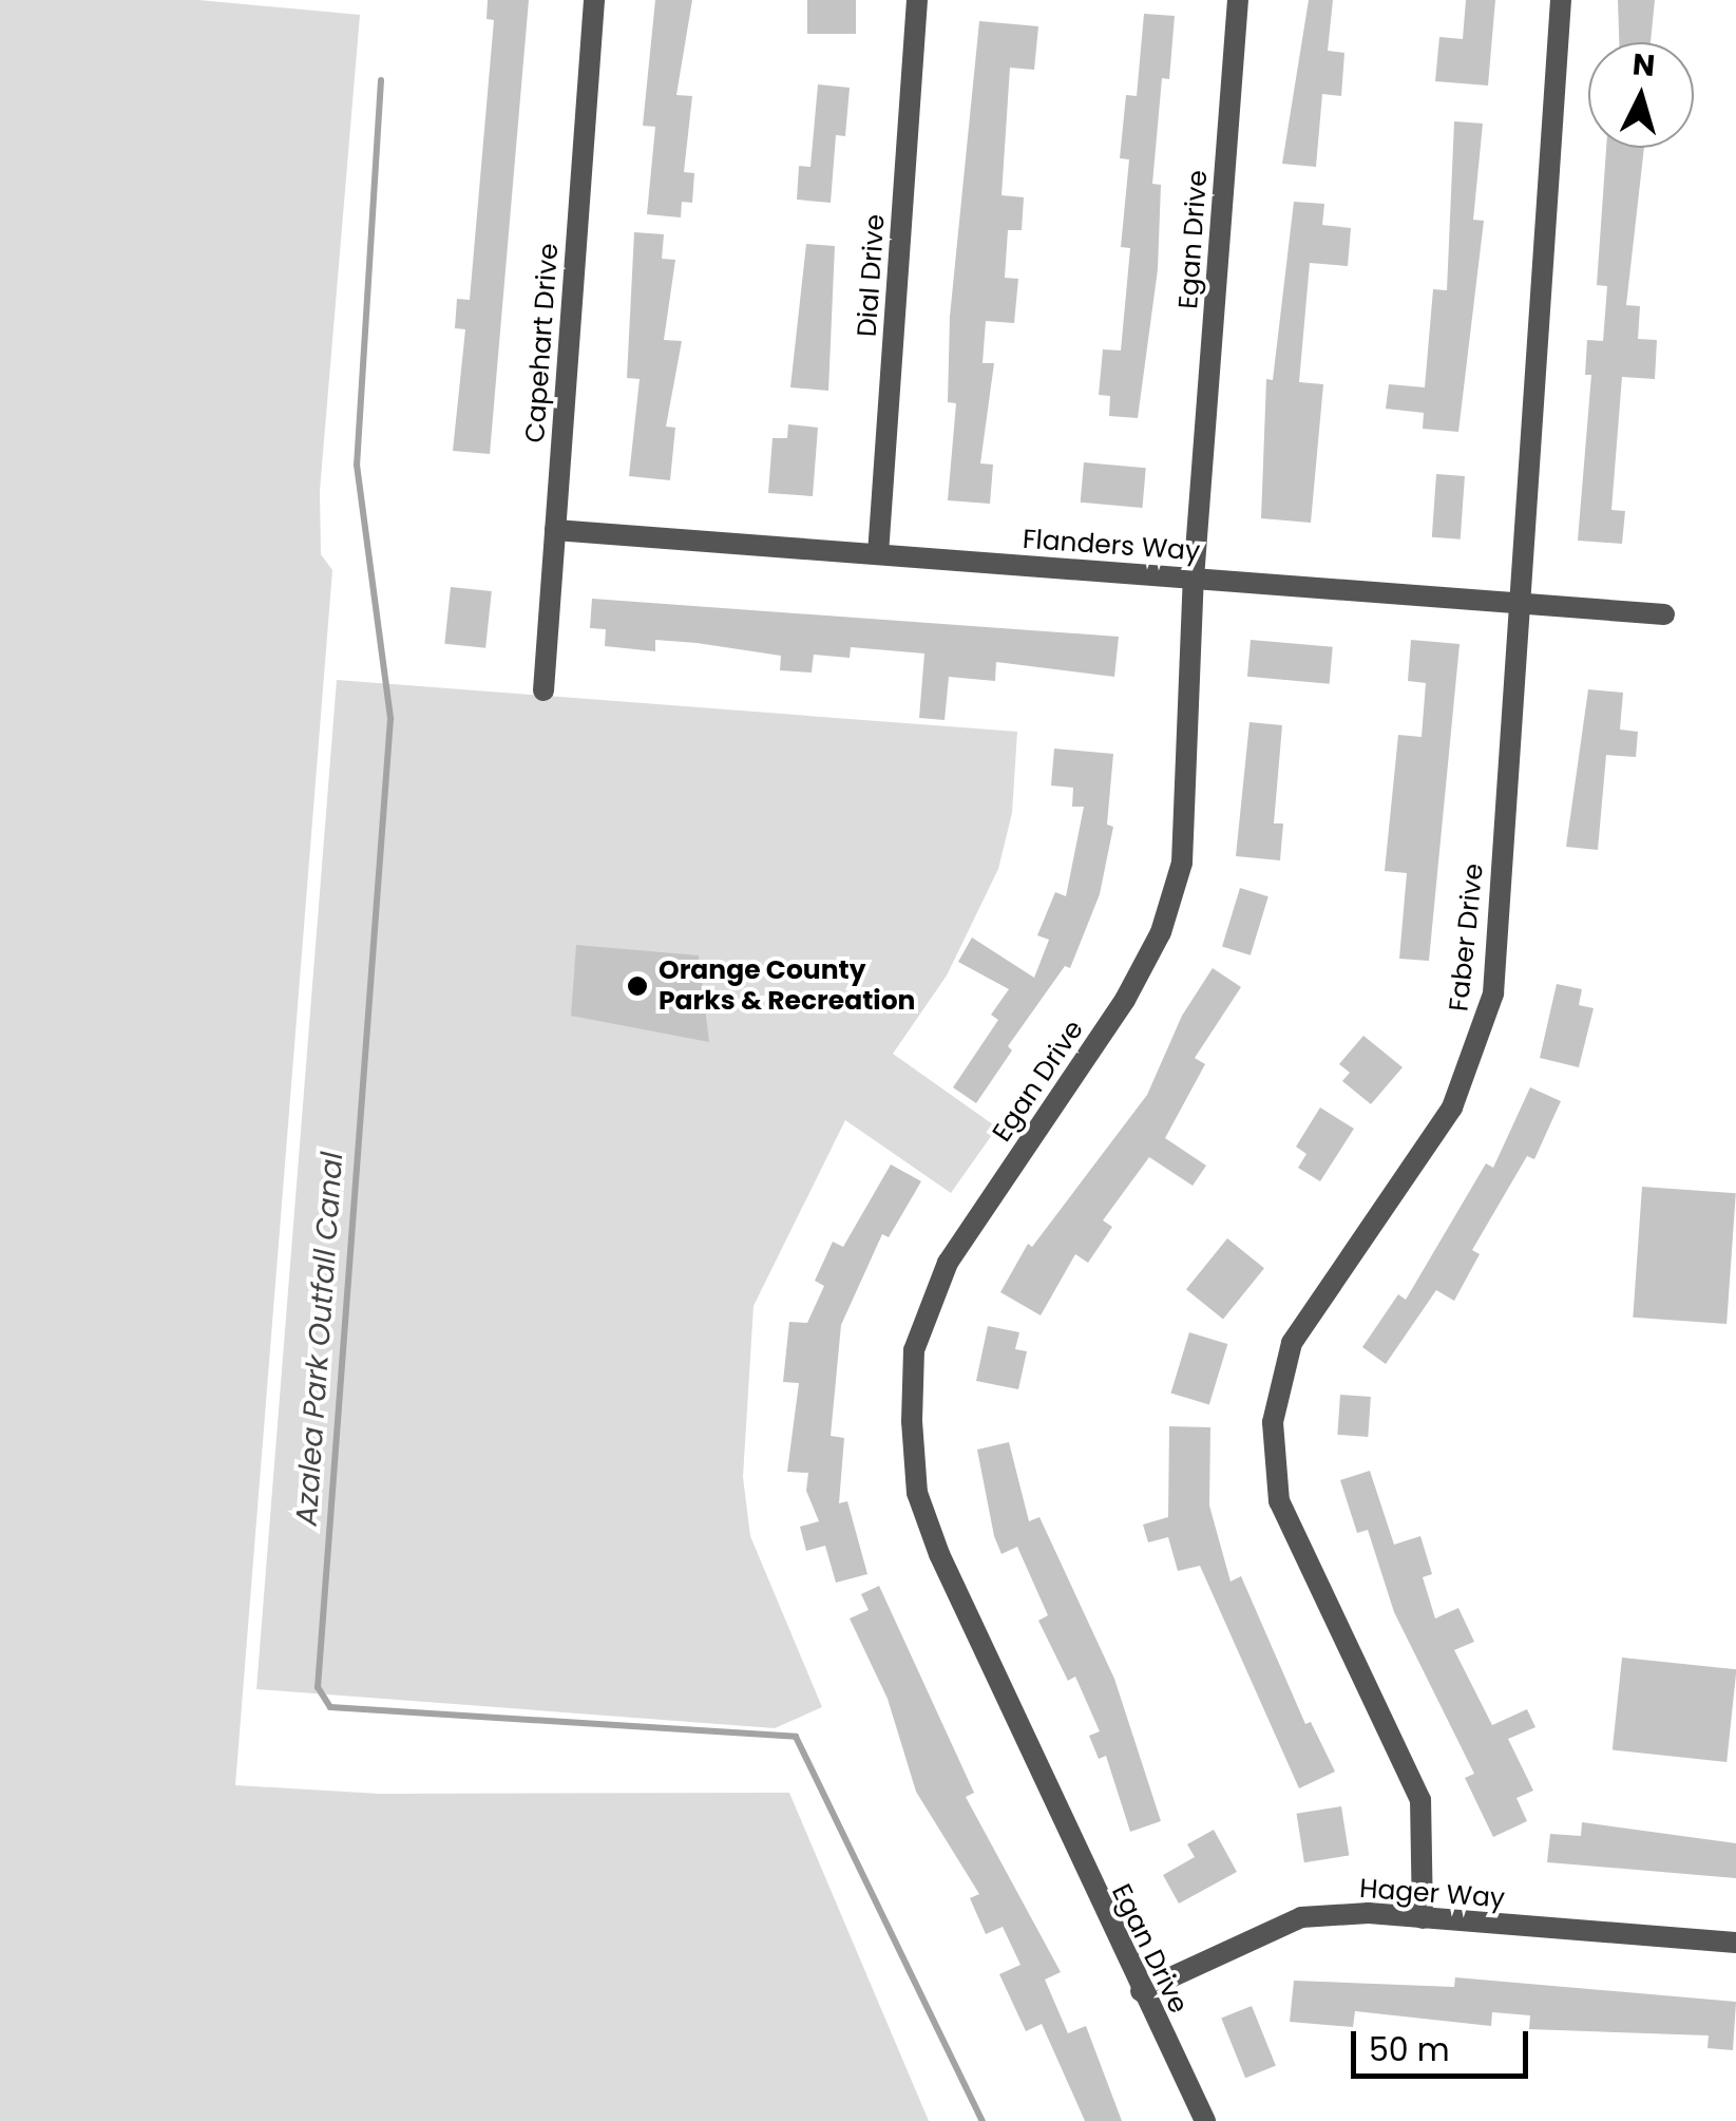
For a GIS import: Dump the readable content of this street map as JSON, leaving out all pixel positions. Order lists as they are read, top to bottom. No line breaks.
{"streets":{"street":["Egan Drive","Dial Drive","Capehart Drive","Flanders Way","Faber Drive","Hager Way"]},"crossings":[["Egan Drive","Flanders Way"],["Egan Drive","Hager Way"],["Dial Drive","Flanders Way"],["Capehart Drive","Flanders Way"],["Flanders Way","Faber Drive"],["Faber Drive","Hager Way"]],"water":["Azalea Park Outfall Canal"],"places":["Orange County Parks & Recreation"],"scale_bar":"50 m","north":"top"}
